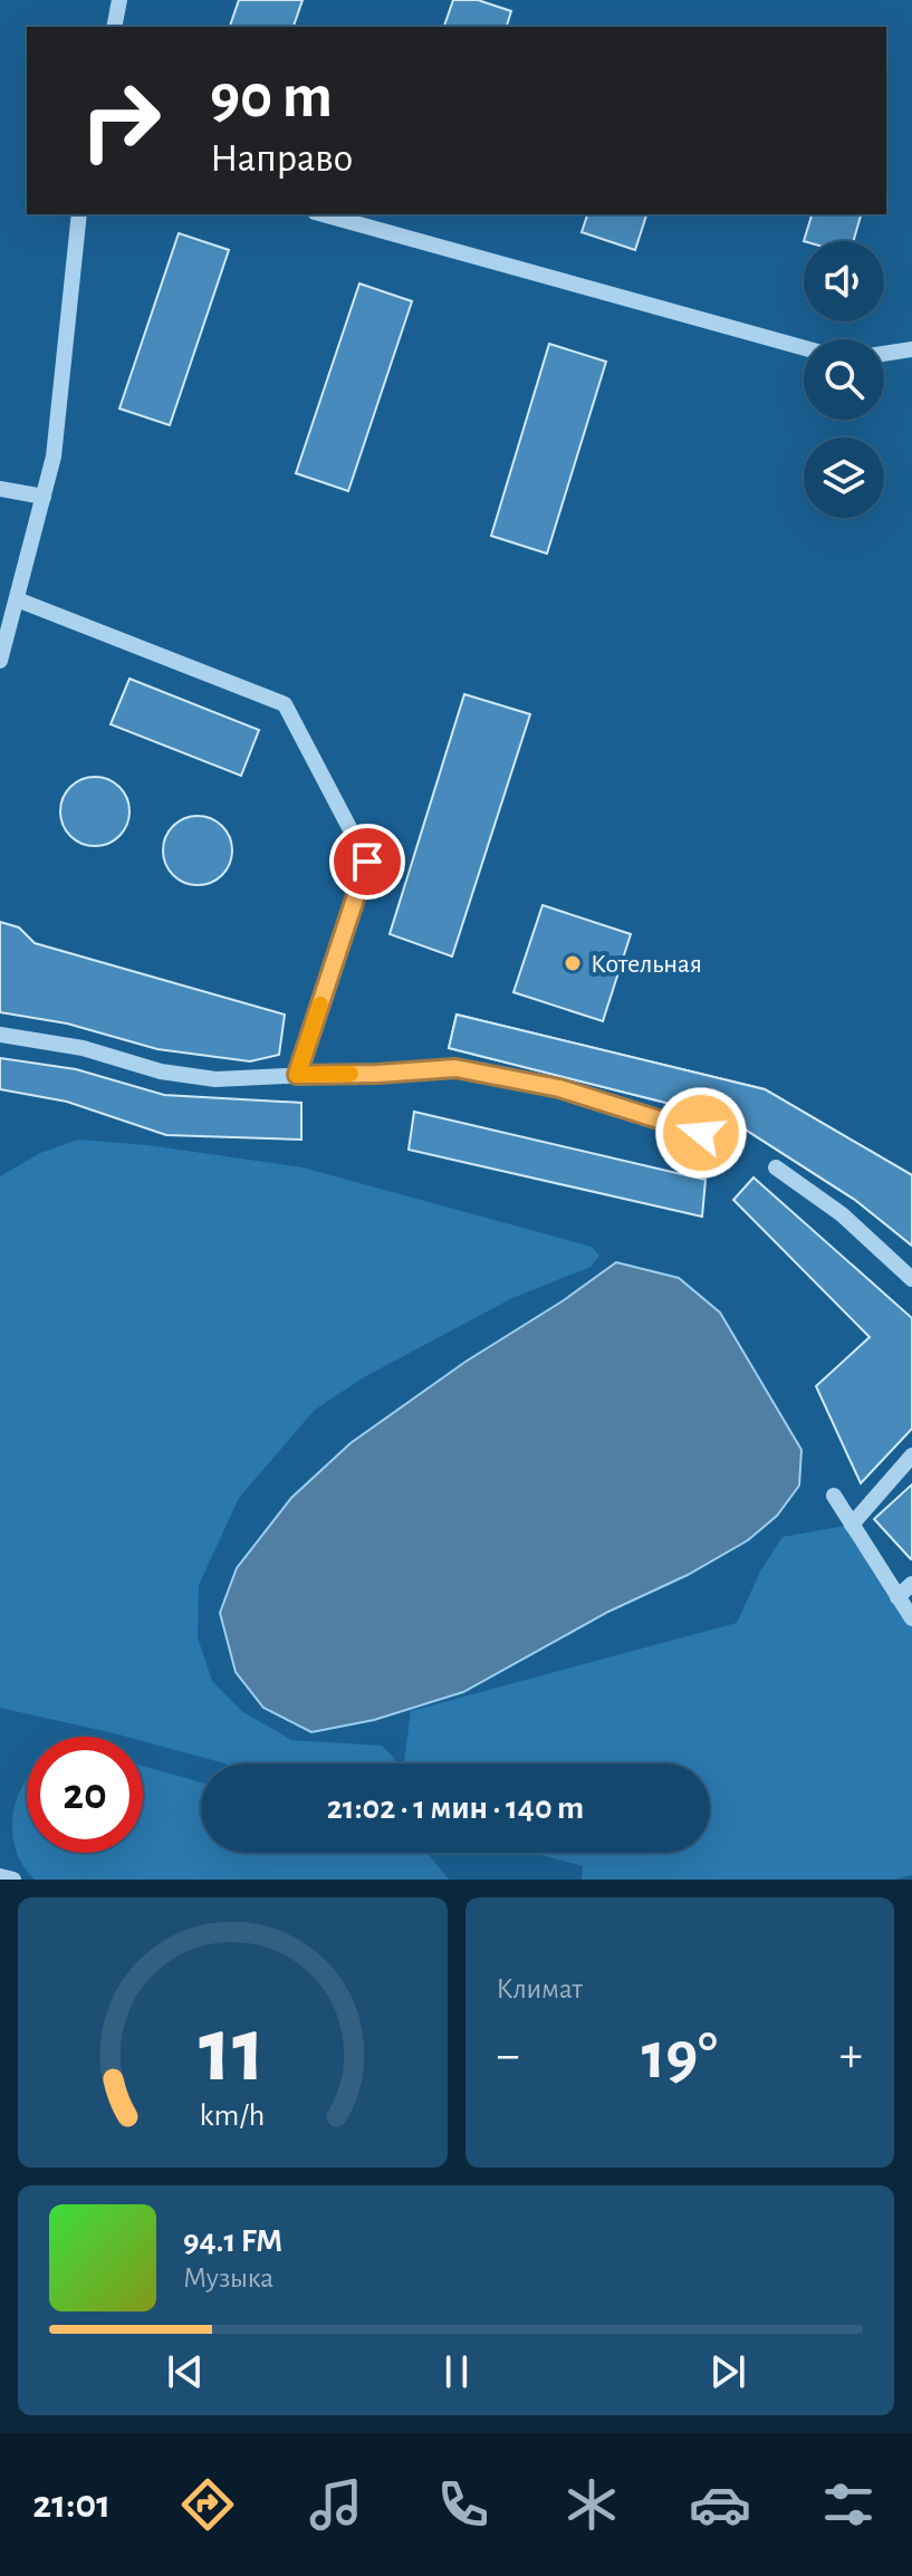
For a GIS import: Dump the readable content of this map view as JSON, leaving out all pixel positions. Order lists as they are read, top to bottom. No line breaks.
{"places":["Котельная"],"page":{"turn":["90 m","Направо"],"limit":"20","trip":"21:02 · 1 мин · 140 m","tile":"Климат","heat":["−","19°","+"],"song":["94.1 FM","Музыка"],"tabs":"21:01","gauge":["11","km/h"]}}
